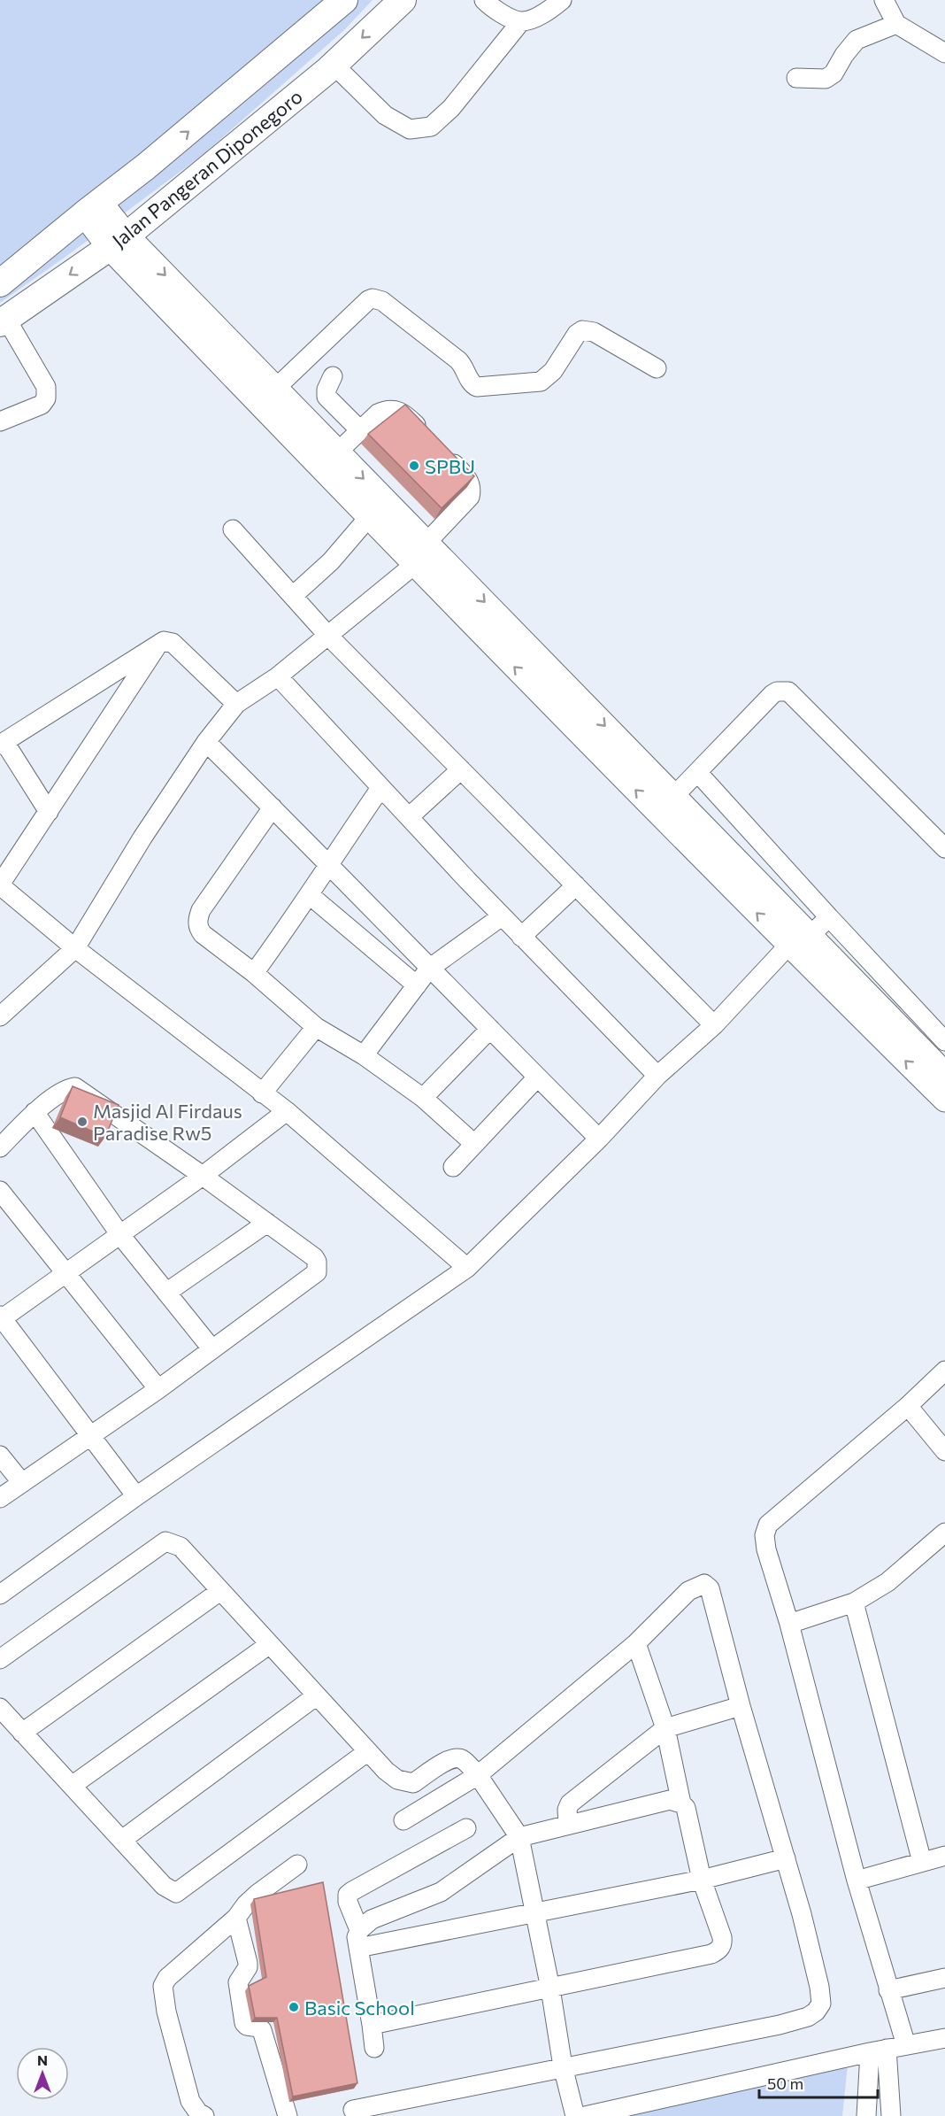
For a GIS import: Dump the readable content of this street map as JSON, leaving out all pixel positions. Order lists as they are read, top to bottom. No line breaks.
{"streets":{"highway":["Jalan Pangeran Diponegoro"]},"places":["SPBU","Masjid Al Firdaus Paradise Rw5","Basic School"],"scale_bar":"50 m","north":"top"}
